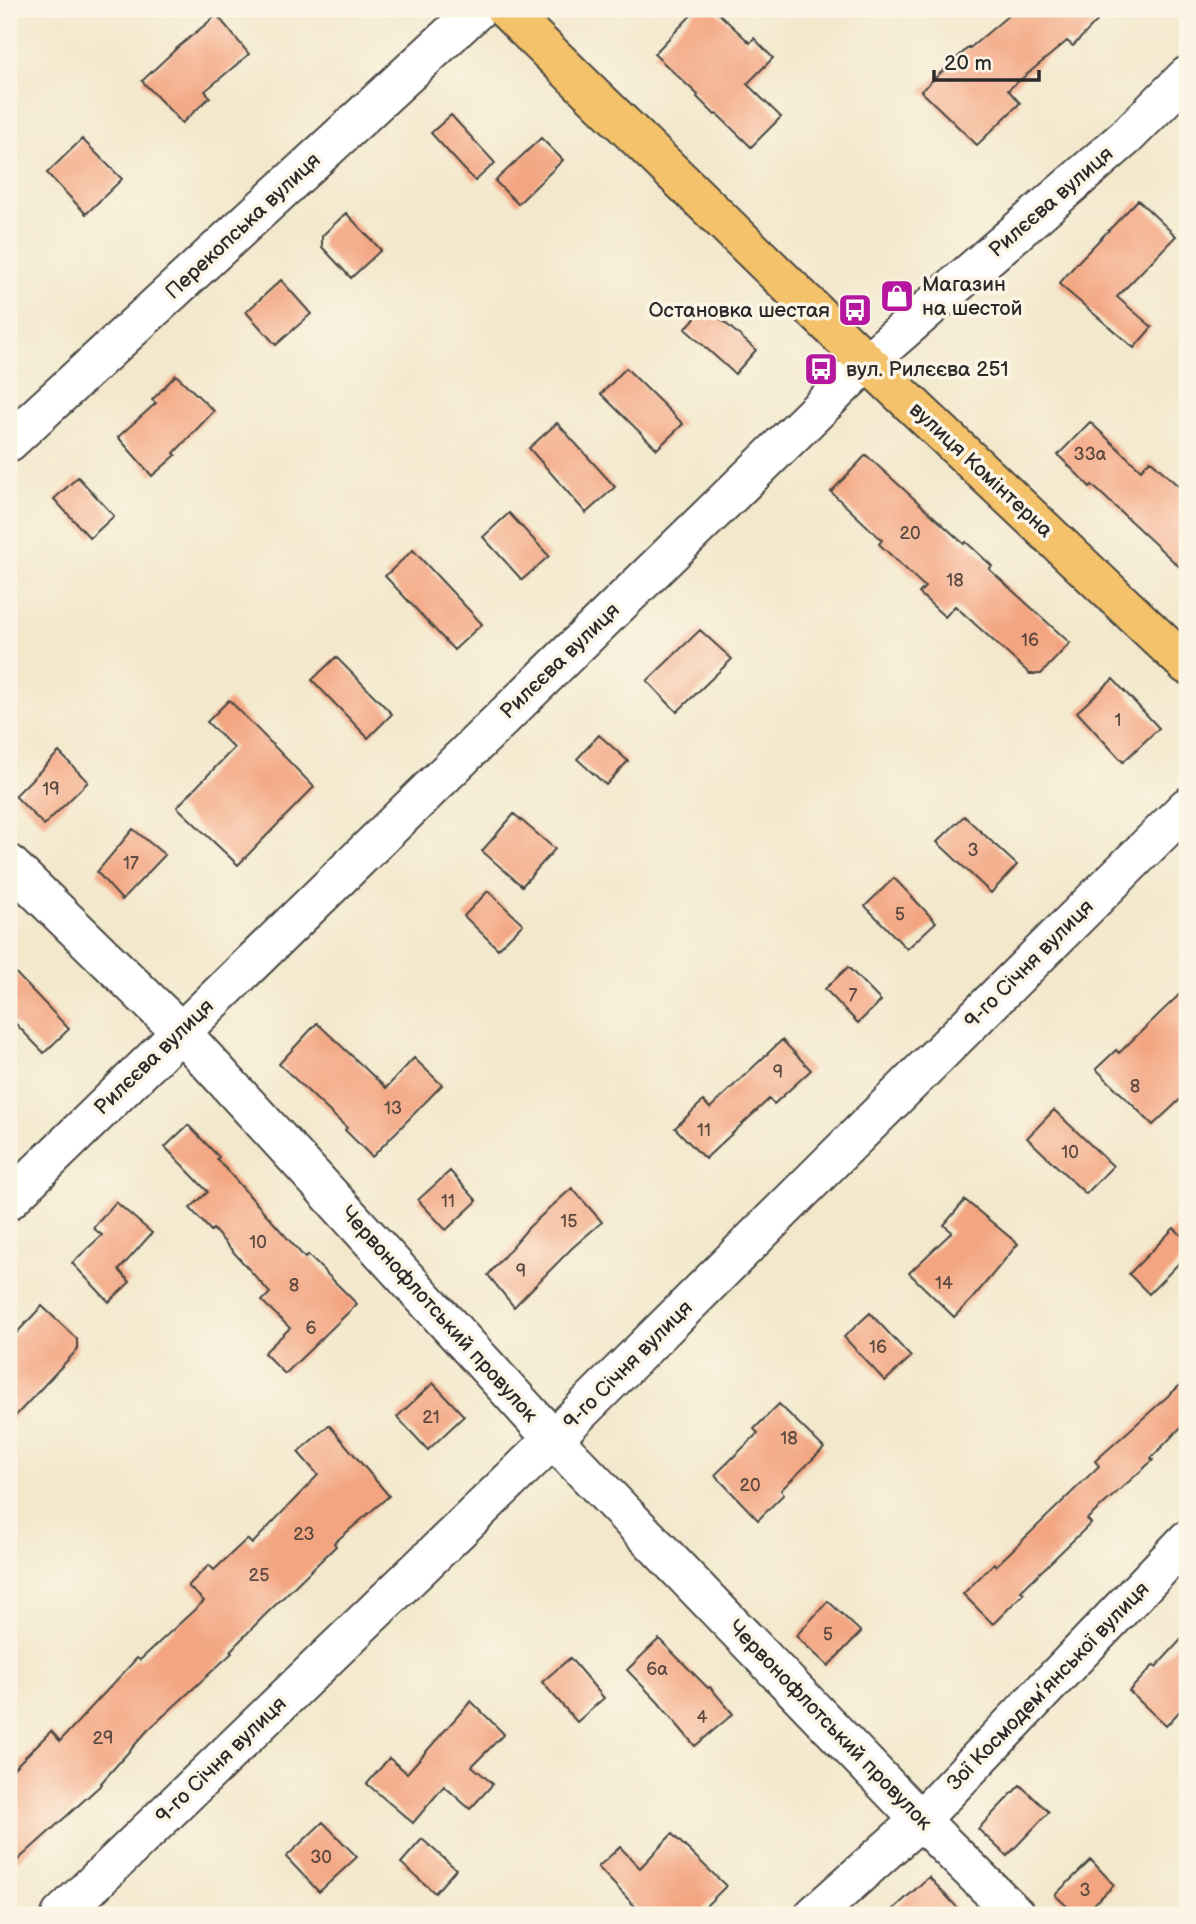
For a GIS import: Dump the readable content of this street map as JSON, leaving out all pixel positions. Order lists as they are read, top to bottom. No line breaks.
{"streets":{"main road":["вулиця Комінтерна"],"street":["Рилєєва вулиця","Перекопська вулиця","9-го Січня вулиця","Червонофлотський провулок","Зої Космодем’янської вулиця"]},"crossings":[["Рилєєва вулиця","вулиця Комінтерна"],["Рилєєва вулиця","Червонофлотський провулок"],["9-го Січня вулиця","Червонофлотський провулок"],["Червонофлотський провулок","Зої Космодем’янської вулиця"]],"places":{"shop":["Магазин на шестой"],"bus stop":["Остановка шестая","вул. Рилєєва 251"]},"house_numbers":["33а","20","18","16","1","19","3","17","5","7","9","8","13","11","10","11","15","10","9","14","8","6","16","21","18","20","23","25","5","6а","4","29","30","3"],"scale_bar":"20 m"}
